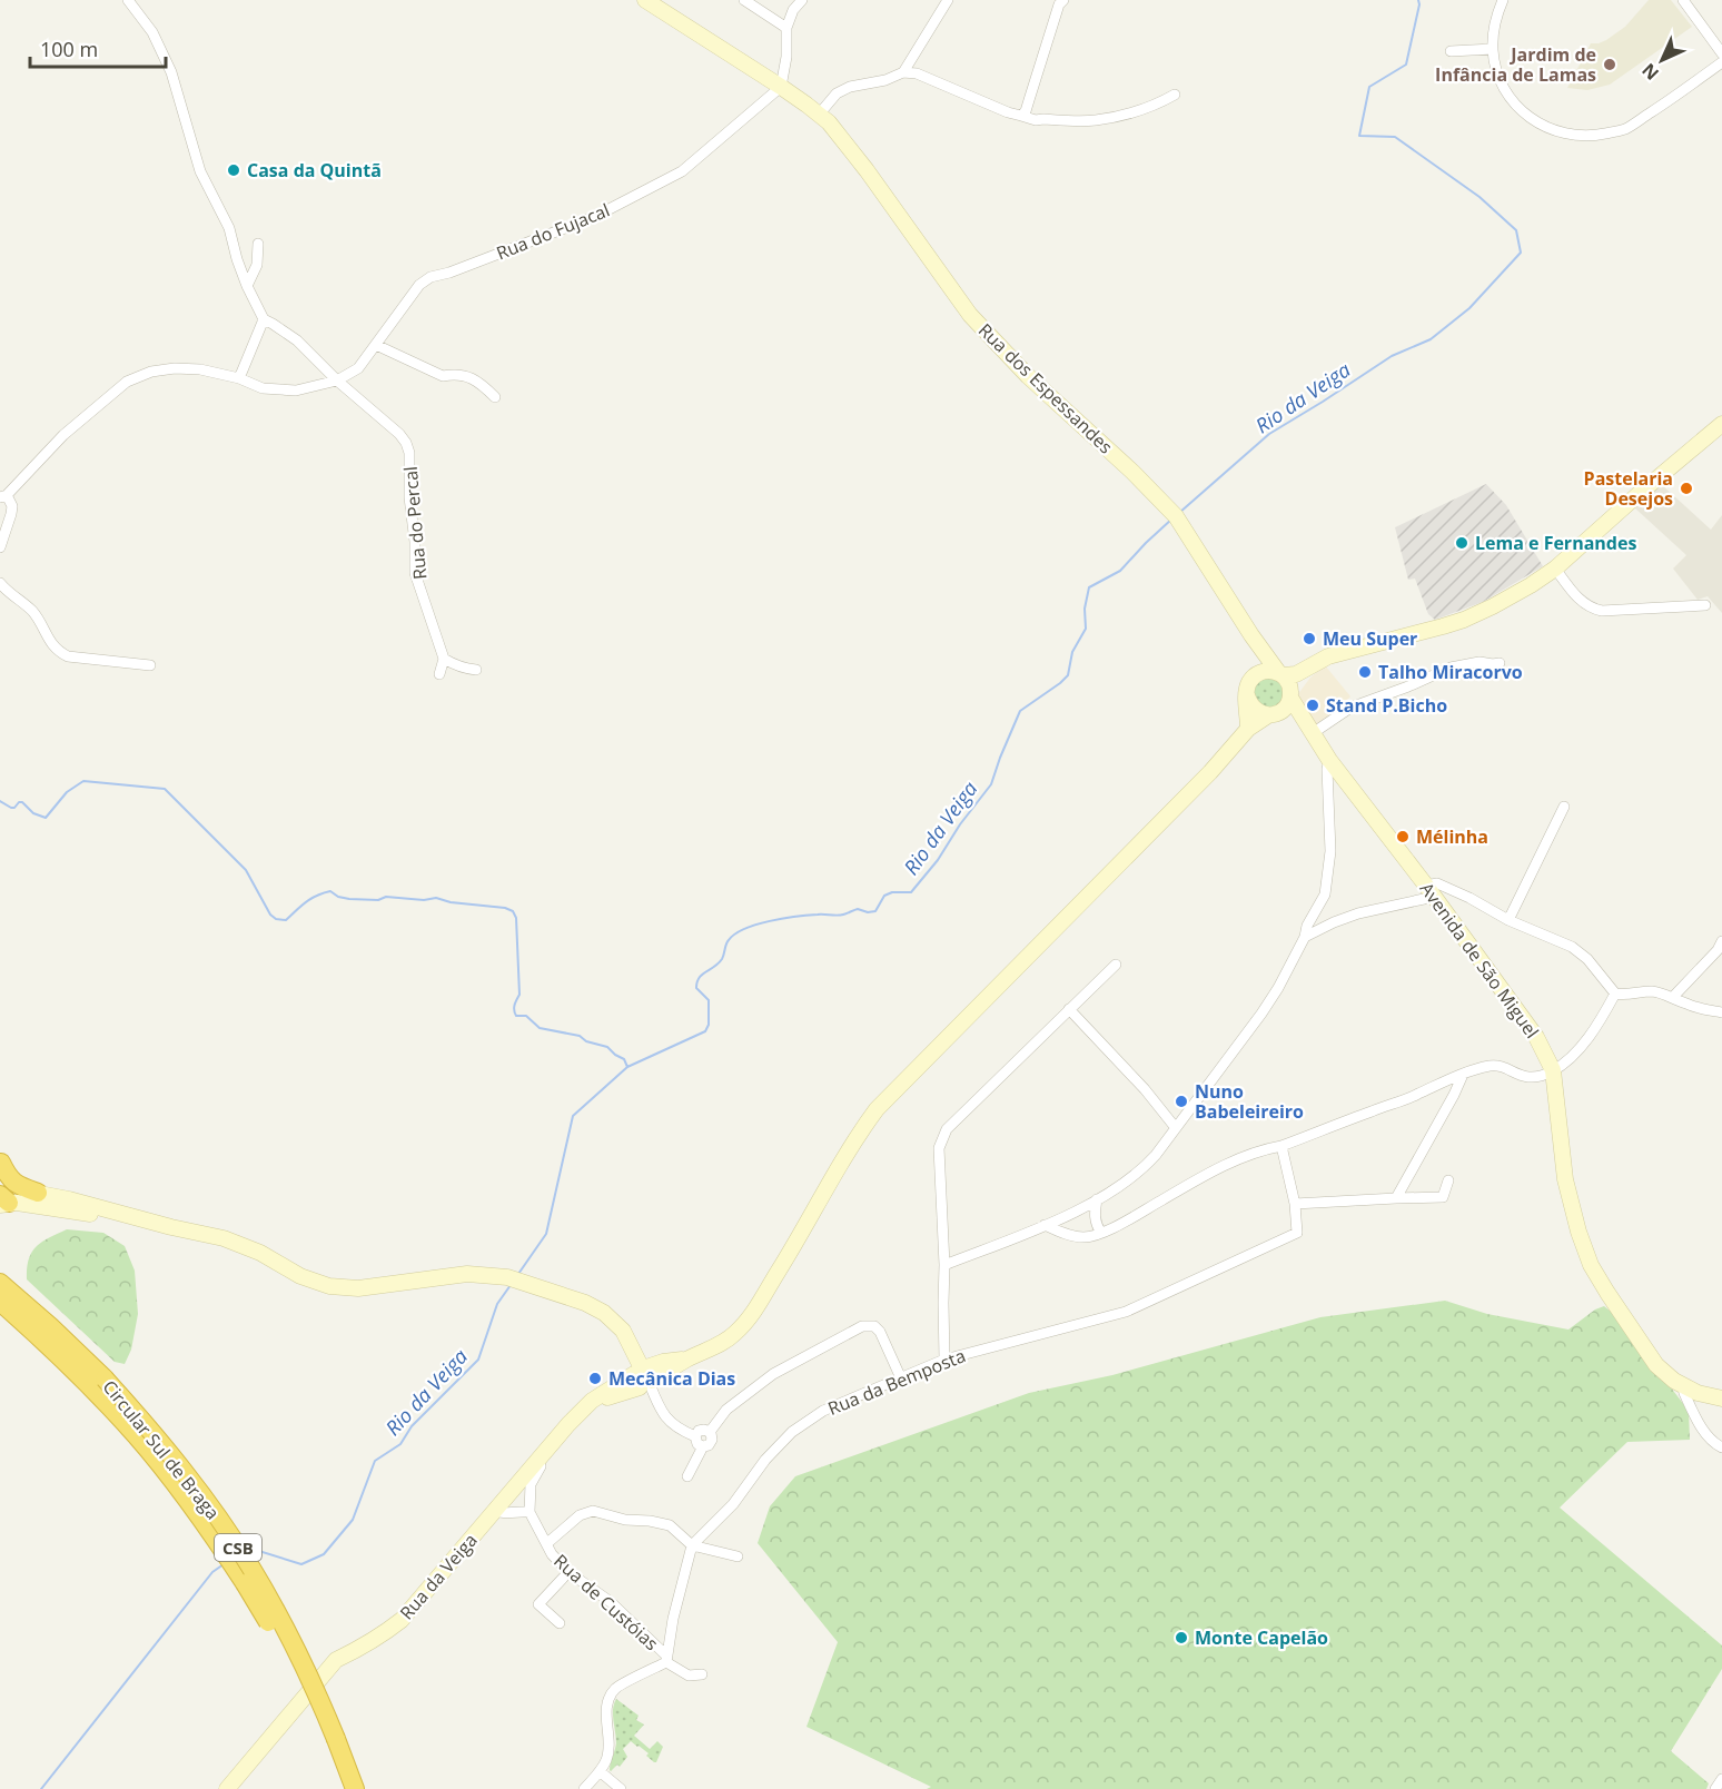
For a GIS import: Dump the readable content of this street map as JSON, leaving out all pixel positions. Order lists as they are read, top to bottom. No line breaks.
{"streets":{"highway":["Circular Sul de Braga","CSB"],"main road":["Rua dos Espessandes","Avenida de São Miguel","Rua da Veiga"],"street":["Rua do Fujacal","Rua do Percal","Rua da Bemposta","Rua de Custóias"]},"crossings":[["Rua do Fujacal","Rua dos Espessandes"],["Rua do Fujacal","Rua do Percal"],["Rua dos Espessandes","Avenida de São Miguel"]],"water":["Rio da Veiga"],"places":["Jardim de Infância de Lamas","Casa da Quintã","Pastelaria Desejos","Lema e Fernandes","Meu Super","Talho Miracorvo","Stand P.Bicho","Mélinha","Nuno Babeleireiro","Mecânica Dias","Monte Capelão"],"scale_bar":"100 m","north":"bottom left"}
